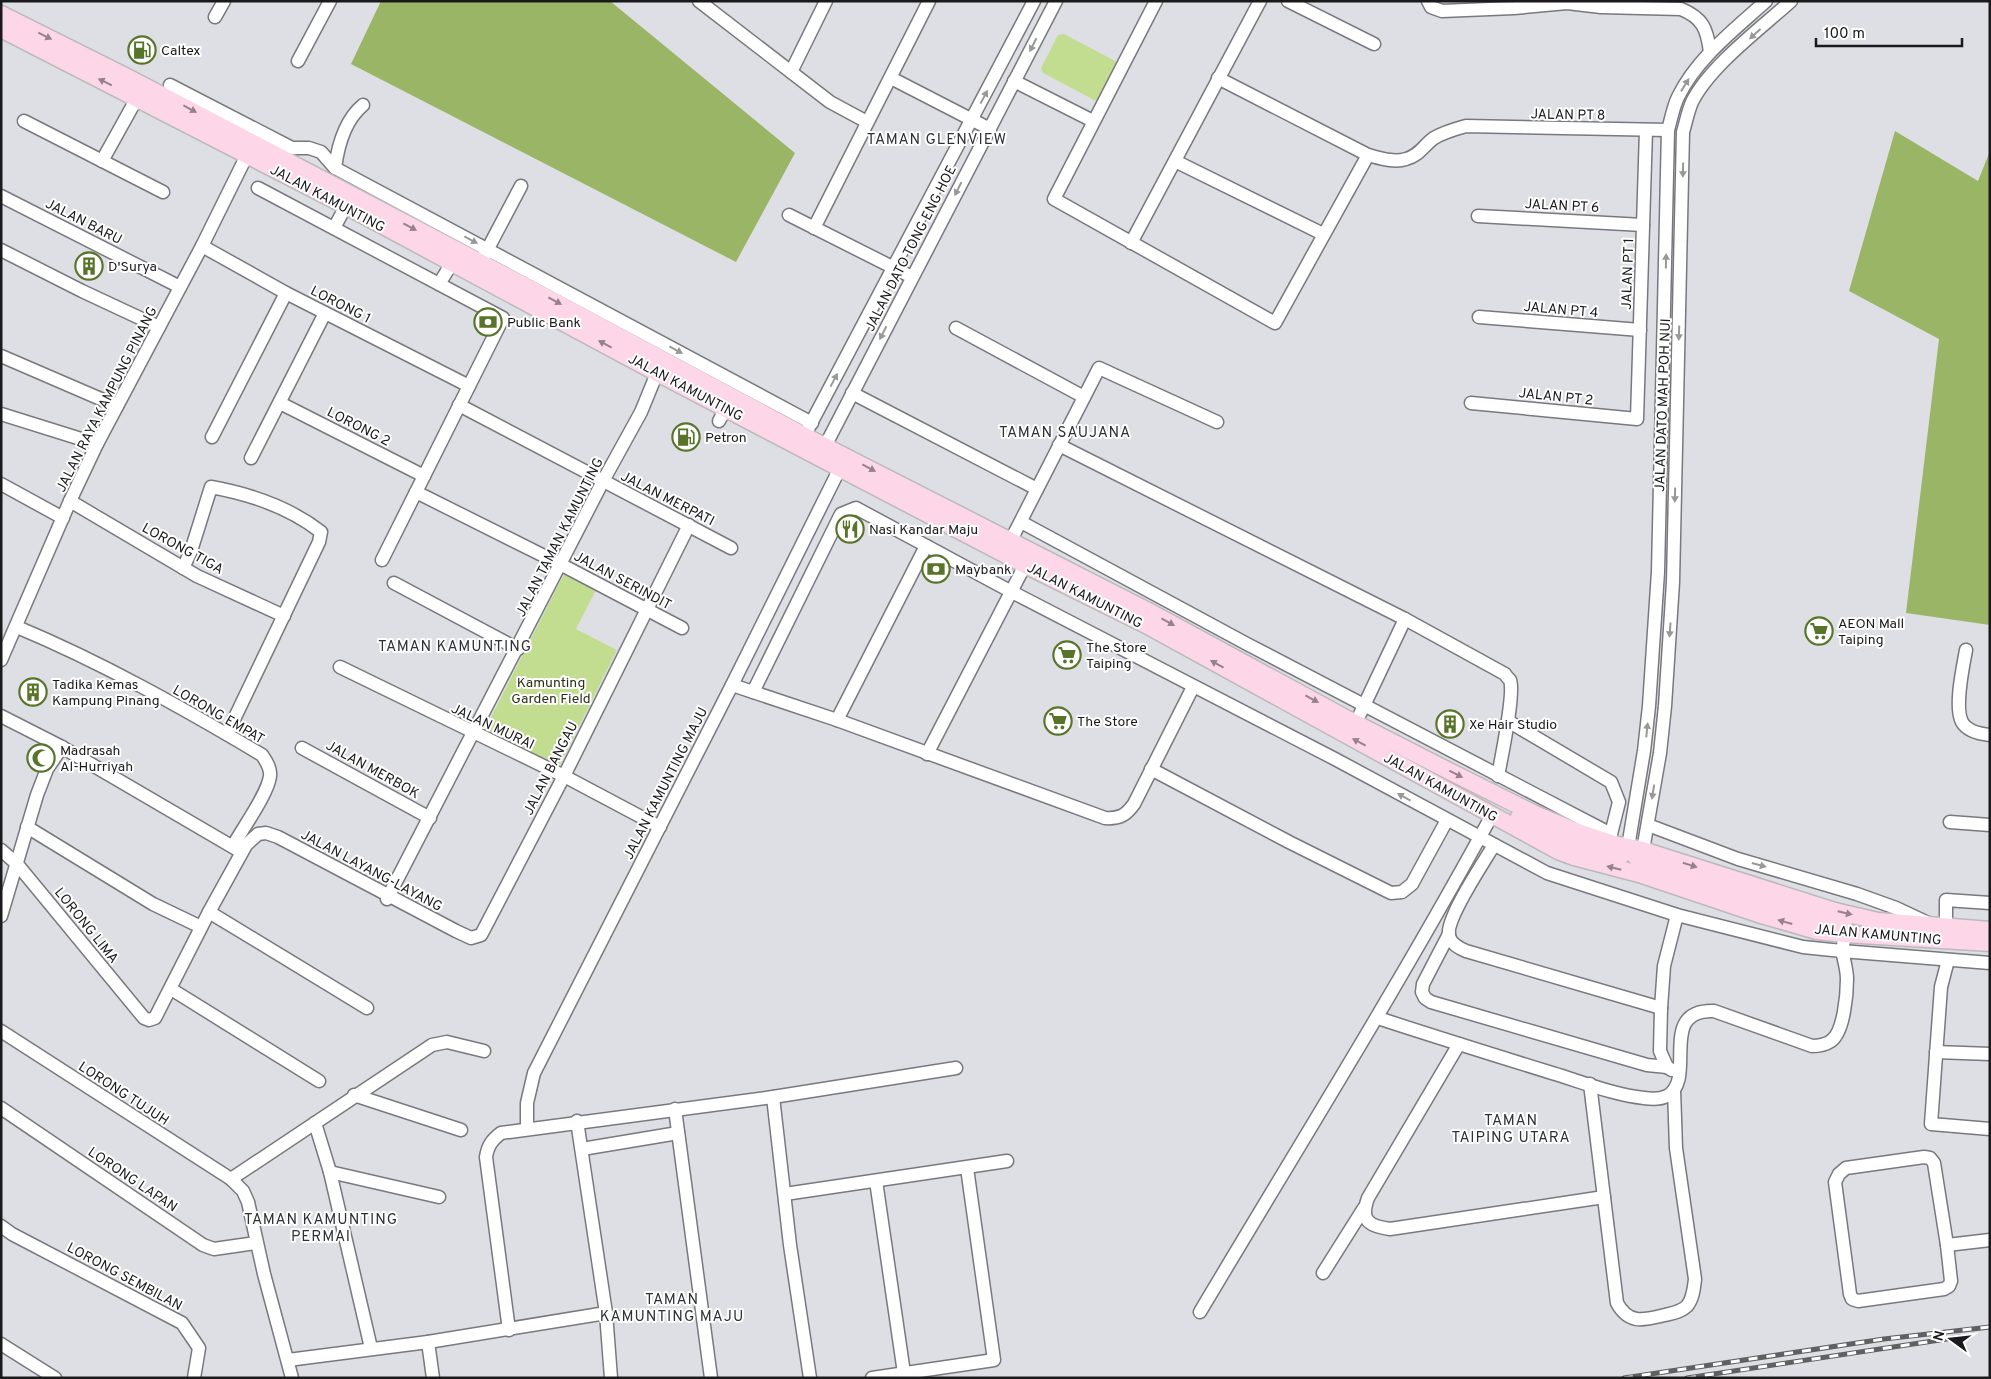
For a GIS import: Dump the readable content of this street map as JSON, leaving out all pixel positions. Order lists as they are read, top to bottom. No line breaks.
{"streets":{"main road":["JALAN KAMUNTING"],"street":["JALAN PT 8","JALAN PT 6","JALAN BARU","JALAN DATO TONG ENG HOE","JALAN PT 1","LORONG 1","JALAN PT 4","JALAN PT 2","JALAN RAYA KAMPUNG PINANG","JALAN DATO MAH POH NUI","LORONG 2","JALAN MERPATI","JALAN TAMAN KAMUNTING","LORONG TIGA","JALAN SERINDIT","LORONG EMPAT","JALAN MURAI","JALAN BANGAU","JALAN MERBOK","JALAN KAMUNTING MAJU","JALAN LAYANG-LAYANG","LORONG LIMA","LORONG TUJUH","LORONG LAPAN","LORONG SEMBILAN"]},"crossings":[["JALAN PT 8","JALAN PT 1"],["JALAN PT 8","JALAN DATO MAH POH NUI"],["JALAN KAMUNTING","JALAN DATO TONG ENG HOE"],["JALAN KAMUNTING","JALAN RAYA KAMPUNG PINANG"],["JALAN KAMUNTING","JALAN DATO MAH POH NUI"],["JALAN KAMUNTING","JALAN TAMAN KAMUNTING"],["JALAN KAMUNTING","JALAN KAMUNTING MAJU"],["JALAN PT 6","JALAN PT 1"],["JALAN BARU","JALAN RAYA KAMPUNG PINANG"],["JALAN PT 1","JALAN PT 4"],["JALAN PT 1","JALAN PT 2"],["LORONG 1","JALAN RAYA KAMPUNG PINANG"],["JALAN RAYA KAMPUNG PINANG","LORONG TIGA"],["JALAN RAYA KAMPUNG PINANG","LORONG EMPAT"],["JALAN MERPATI","JALAN TAMAN KAMUNTING"],["JALAN MERPATI","JALAN BANGAU"],["JALAN TAMAN KAMUNTING","JALAN SERINDIT"],["JALAN TAMAN KAMUNTING","JALAN MURAI"],["JALAN TAMAN KAMUNTING","JALAN MERBOK"],["JALAN TAMAN KAMUNTING","JALAN LAYANG-LAYANG"],["JALAN SERINDIT","JALAN BANGAU"],["LORONG EMPAT","JALAN LAYANG-LAYANG"],["JALAN MURAI","JALAN BANGAU"],["JALAN MURAI","JALAN KAMUNTING MAJU"],["JALAN BANGAU","JALAN LAYANG-LAYANG"],["LORONG TUJUH","LORONG LAPAN"]],"districts":["TAMAN GLENVIEW","TAMAN SAUJANA","TAMAN KAMUNTING","TAMAN TAIPING UTARA","TAMAN KAMUNTING PERMAI","TAMAN KAMUNTING MAJU"],"parks":["Kamunting Garden Field"],"places":{"fuel station":["Caltex","Petron"],"building":["D'Surya","Tadika Kemas Kampung Pinang","Xe Hair Studio"],"bank":["Public Bank","Maybank"],"restaurant":["Nasi Kandar Maju"],"supermarket":["AEON Mall Taiping","The Store Taiping","The Store"],"mosque":["Madrasah Al-Hurriyah"]},"scale_bar":"100 m","north":"left"}
